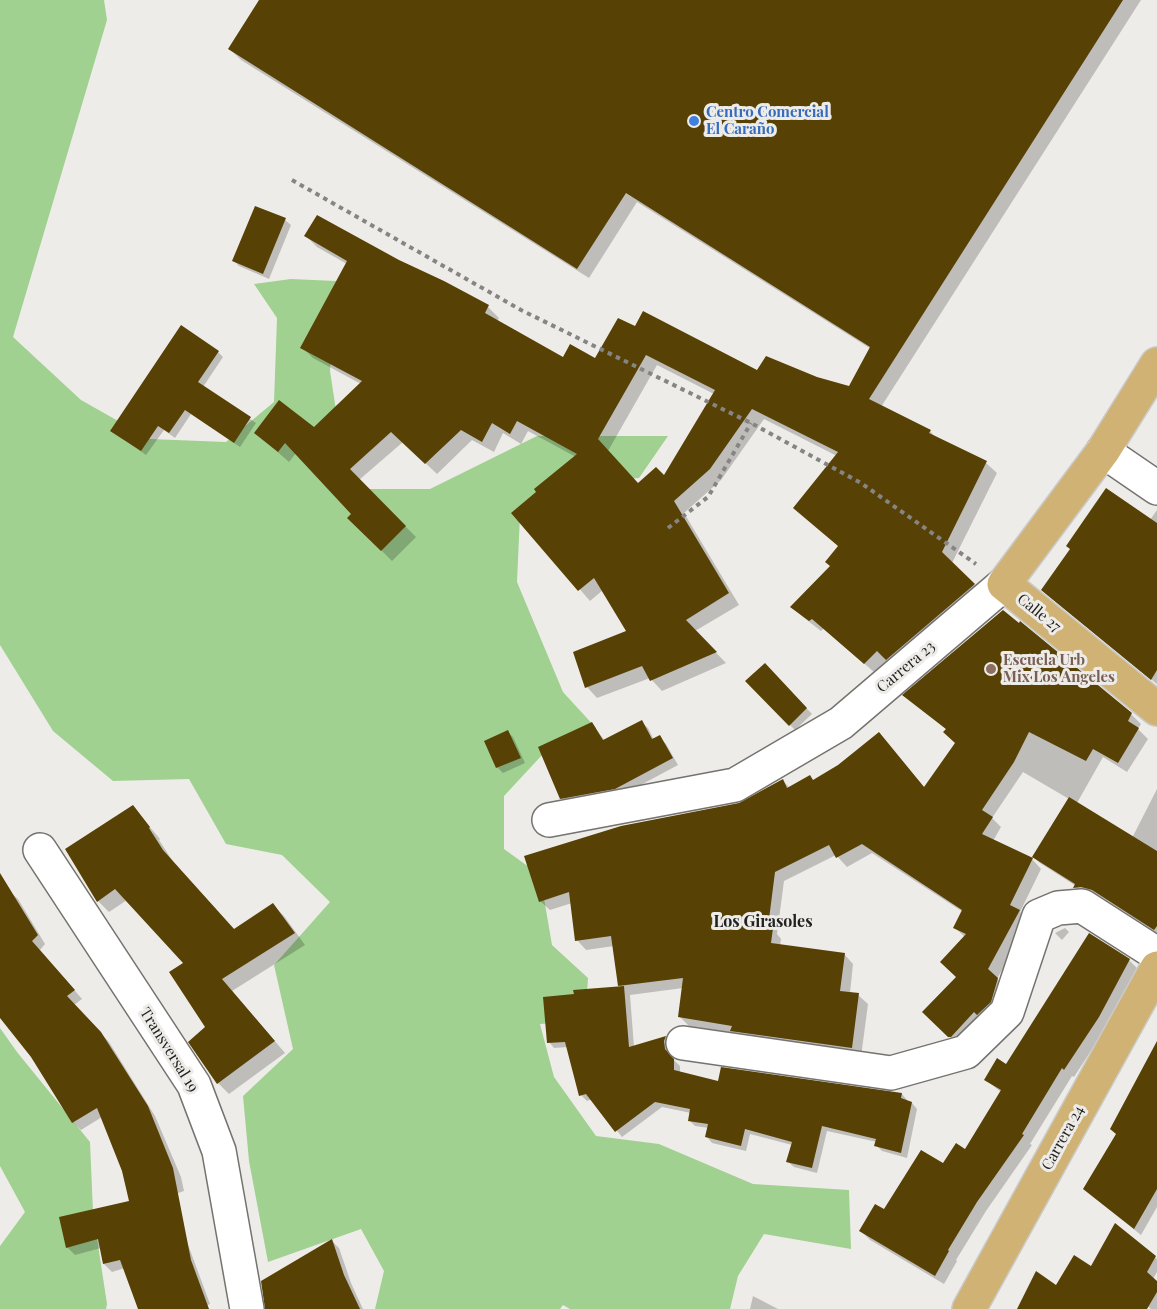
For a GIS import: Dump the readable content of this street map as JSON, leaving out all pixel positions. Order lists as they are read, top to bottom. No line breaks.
{"streets":{"main road":["Calle 27","Carrera 23","Carrera 24"],"street":["Transversal 19"]},"crossings":[["Calle 27","Carrera 23"]],"districts":["Los Girasoles"],"places":["Centro Comercial El Caraño","Escuela Urb Mix Los Angeles"]}
